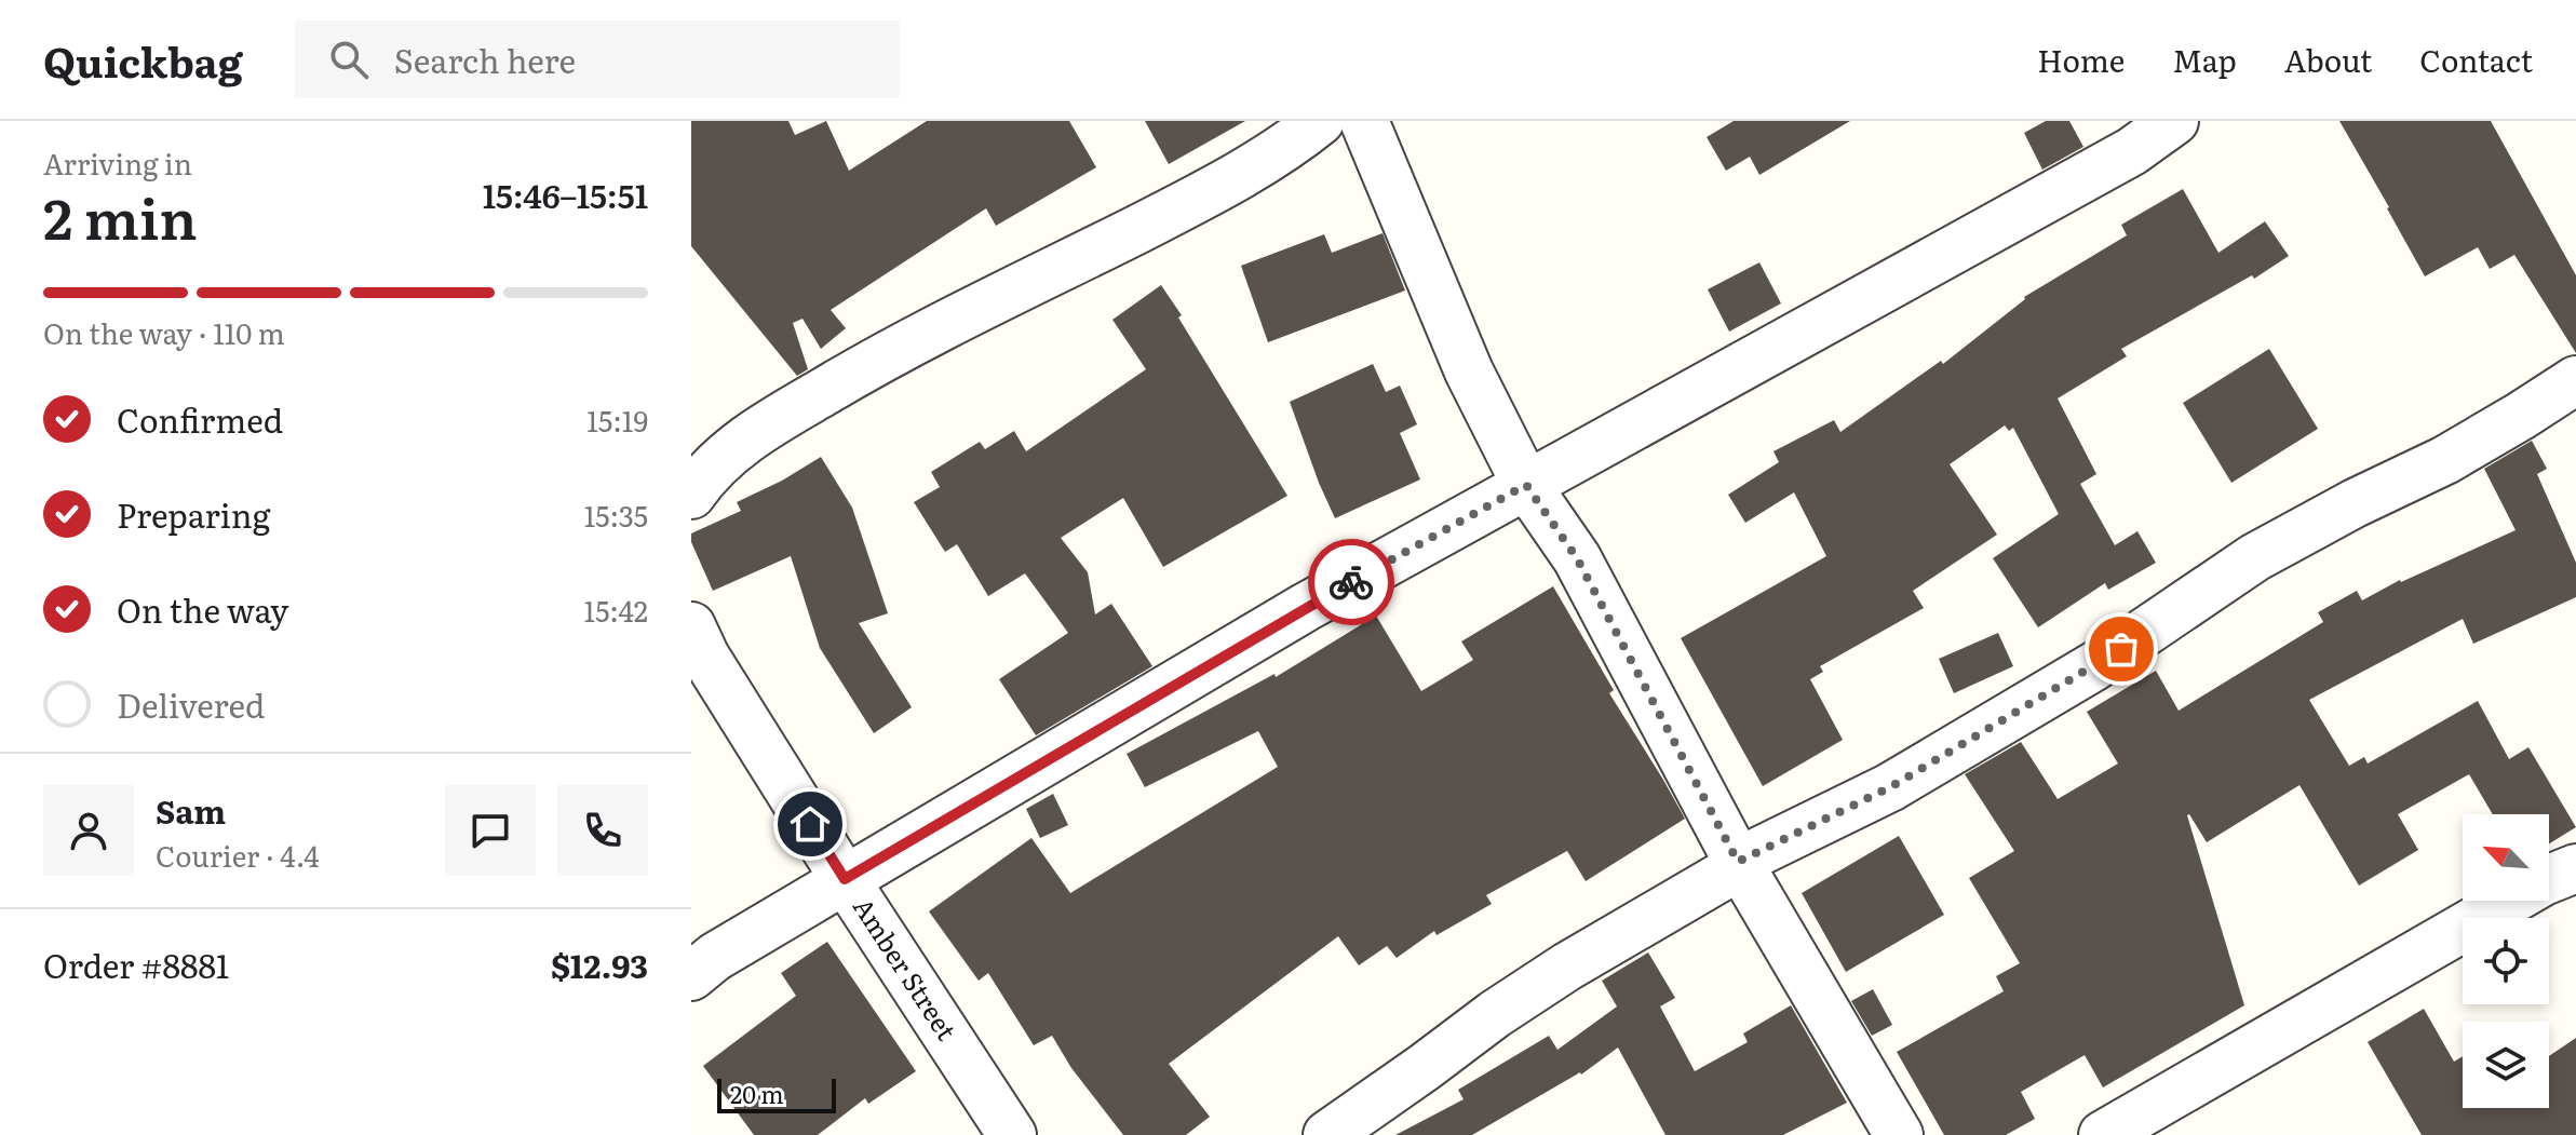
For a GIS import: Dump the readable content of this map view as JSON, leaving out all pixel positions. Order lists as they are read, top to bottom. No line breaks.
{"streets":{"street":["Amber Street"]},"scale_bar":"20 m","north":"top left","page":{"header":"Quickbag","search":"Search here","nav":["Home","Map","About","Contact"],"heading":["2 min","Arriving in","15:46–15:51"],"panel":["Sam","Courier · 4.4","Order #8881","$12.93"],"bar":"On the way · 110 m","list":[["Confirmed","15:19"],["Preparing","15:35"],["On the way","15:42"],"Delivered"],"scale":"20 m"}}
